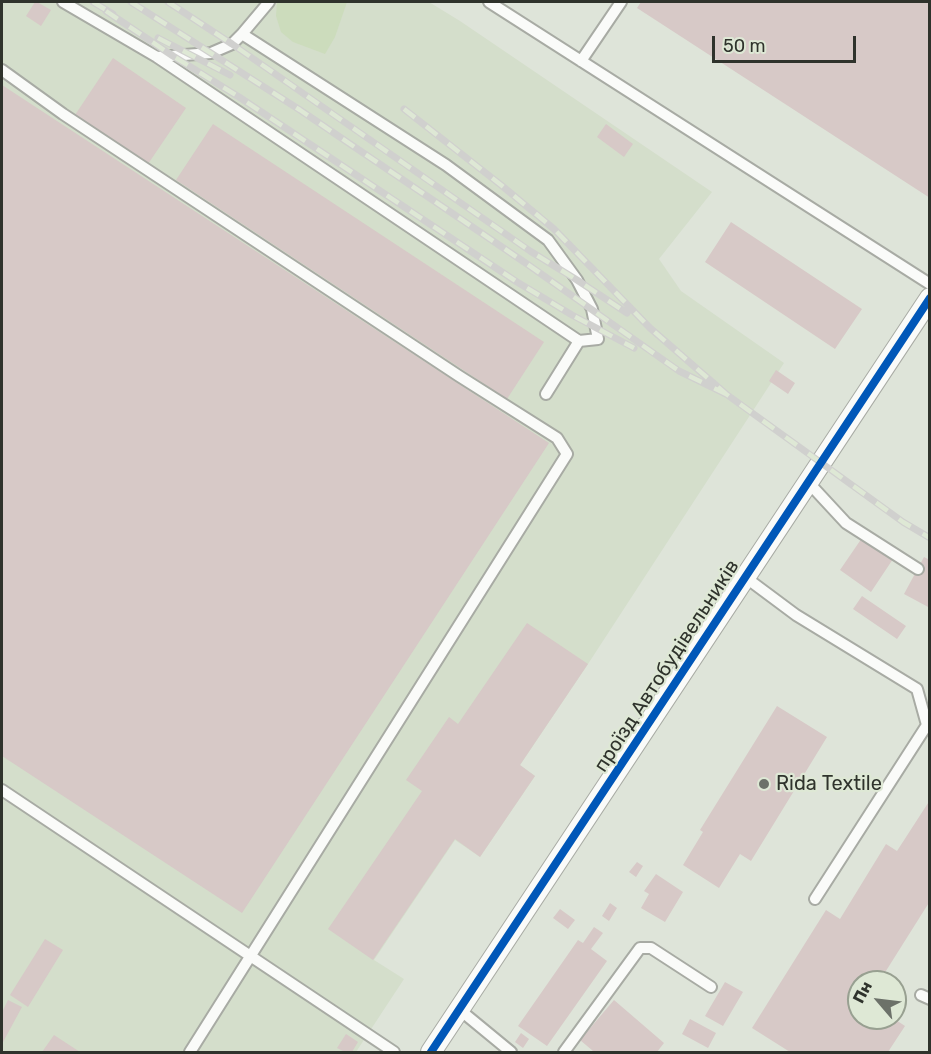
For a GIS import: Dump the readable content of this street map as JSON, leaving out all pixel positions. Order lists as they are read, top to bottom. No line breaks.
{"streets":{"street":["проїзд Автобудівельників"]},"places":["Rida Textile"],"scale_bar":"50 m","north":"top left"}
